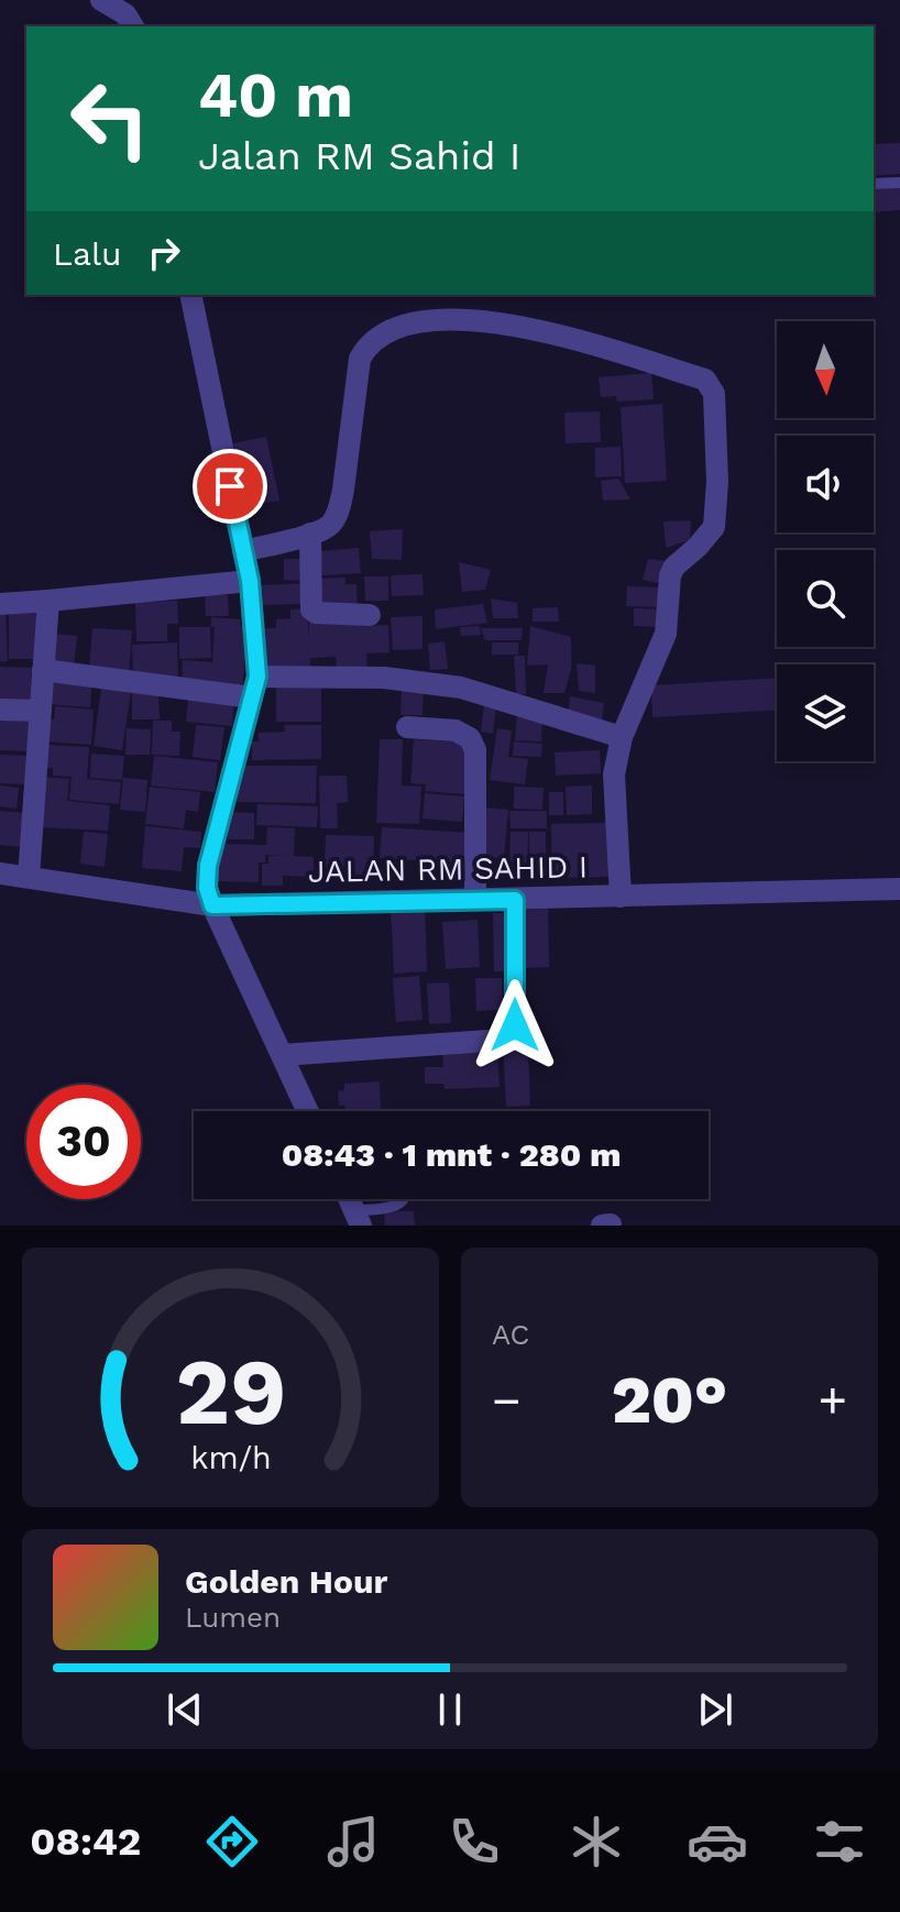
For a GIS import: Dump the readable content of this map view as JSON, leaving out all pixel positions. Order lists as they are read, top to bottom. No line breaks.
{"streets":{"street":["JALAN RM SAHID I"]},"north":"bottom","page":{"turn":["40 m","Jalan RM Sahid I"],"then":"Lalu","limit":"30","trip":"08:43 · 1 mnt · 280 m","tile":"AC","heat":["−","20°","+"],"song":["Golden Hour","Lumen"],"tabs":"08:42","gauge":["29","km/h"]}}
